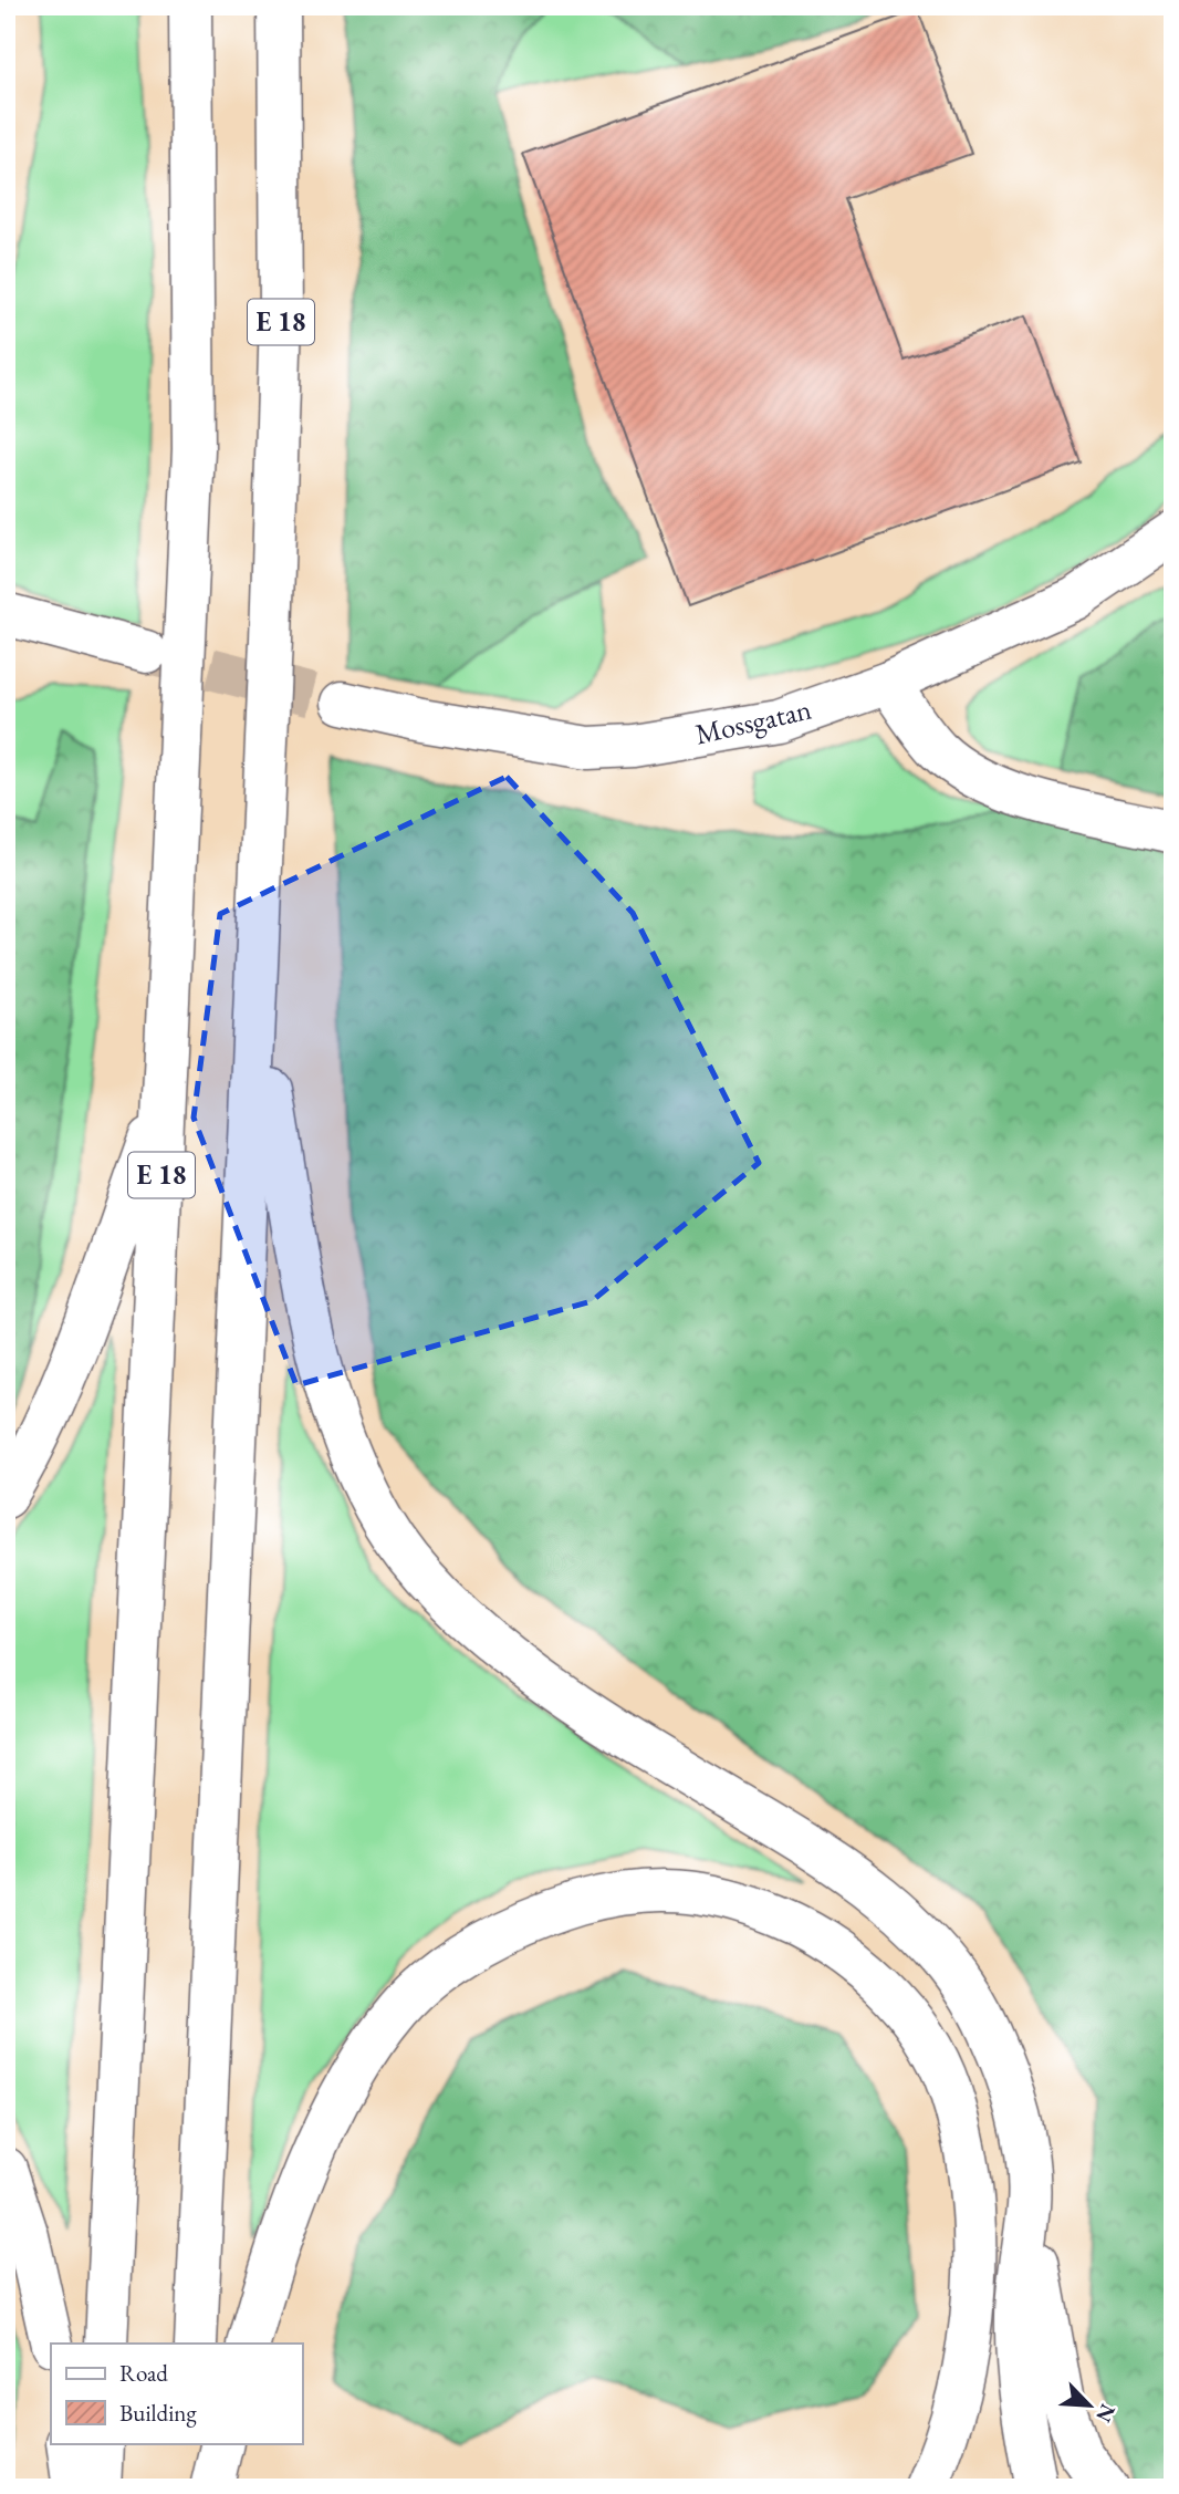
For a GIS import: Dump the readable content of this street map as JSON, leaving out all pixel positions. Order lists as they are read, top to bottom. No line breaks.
{"streets":{"main road":["E 18","Mossgatan"]},"legend":["Road","Building"],"north":"bottom right"}
